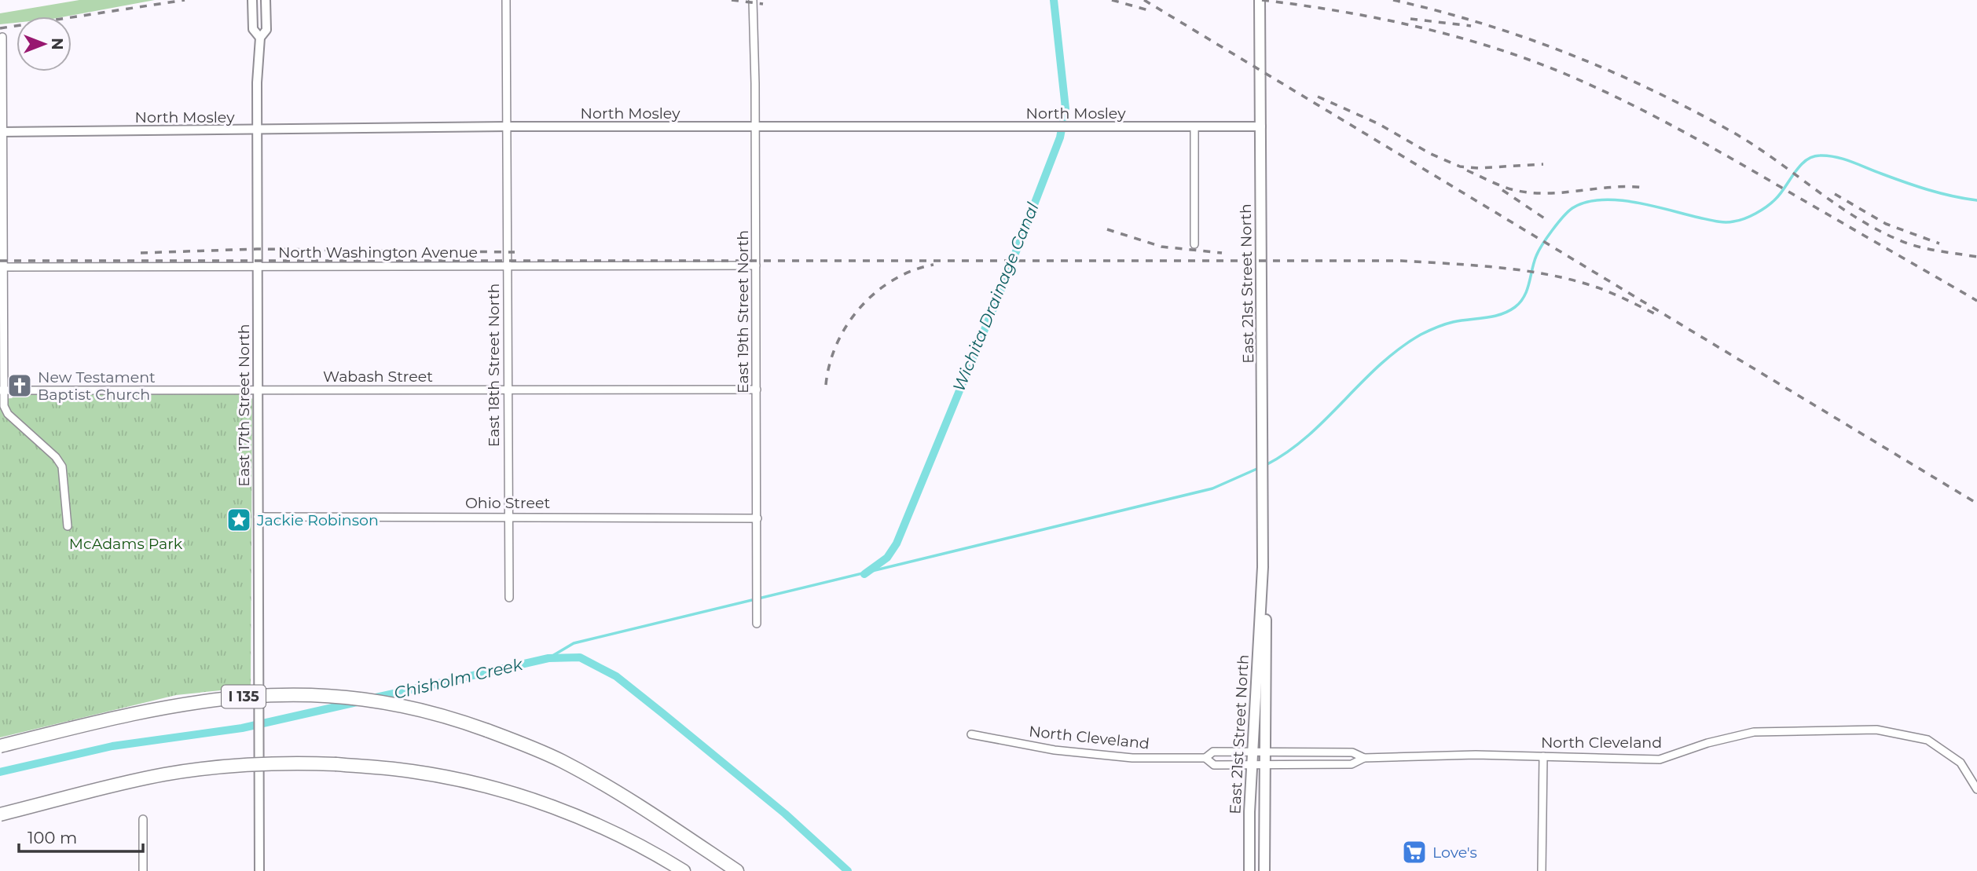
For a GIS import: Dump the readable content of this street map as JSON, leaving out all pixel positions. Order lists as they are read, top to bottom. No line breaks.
{"streets":{"highway":["I 135"],"main road":["East 21st Street North"],"street":["North Mosley","North Washington Avenue","East 19th Street North","East 18th Street North","Wabash Street","East 17th Street North","Ohio Street","North Cleveland"]},"crossings":[["North Mosley","East 21st Street North"],["North Mosley","East 19th Street North"],["North Mosley","East 18th Street North"],["North Mosley","East 17th Street North"],["North Washington Avenue","East 19th Street North"],["North Washington Avenue","East 18th Street North"],["North Washington Avenue","East 17th Street North"],["East 21st Street North","North Cleveland"],["East 19th Street North","Wabash Street"],["East 19th Street North","Ohio Street"],["East 18th Street North","Wabash Street"],["East 18th Street North","Ohio Street"],["Wabash Street","East 17th Street North"],["East 17th Street North","Ohio Street"]],"water":["Wichita Drainage Canal","Chisholm Creek"],"parks":["McAdams Park"],"places":{"church":["New Testament Baptist Church"],"place":["Jackie Robinson"],"supermarket":["Love's"]},"scale_bar":"100 m","north":"right"}
